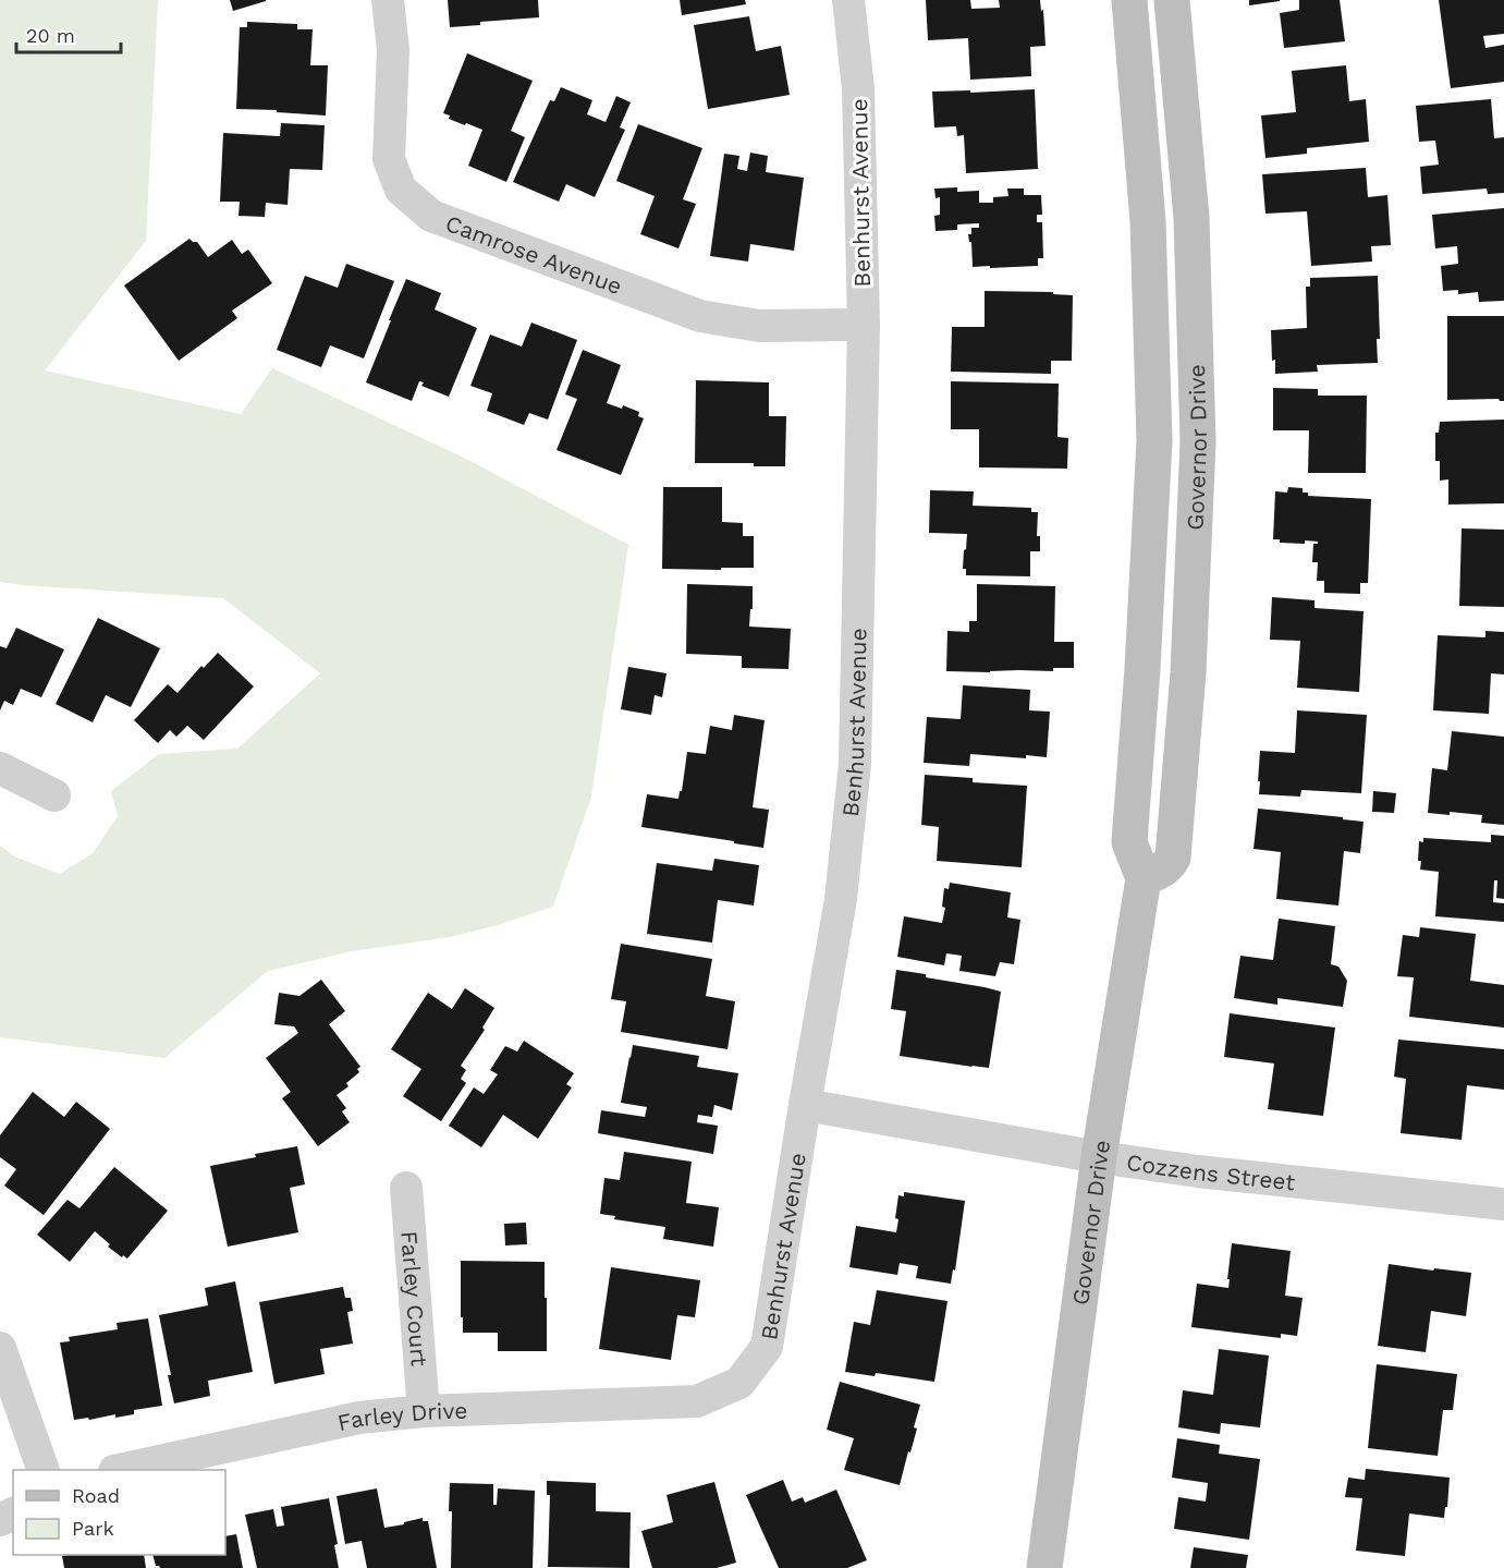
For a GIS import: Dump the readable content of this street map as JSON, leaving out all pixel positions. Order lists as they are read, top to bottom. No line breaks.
{"streets":{"main road":["Governor Drive"],"street":["Benhurst Avenue","Camrose Avenue","Cozzens Street","Farley Court","Farley Drive"]},"crossings":[["Benhurst Avenue","Camrose Avenue"],["Benhurst Avenue","Cozzens Street"],["Benhurst Avenue","Farley Drive"],["Governor Drive","Cozzens Street"],["Farley Court","Farley Drive"]],"legend":["Road","Park"],"scale_bar":"20 m"}
